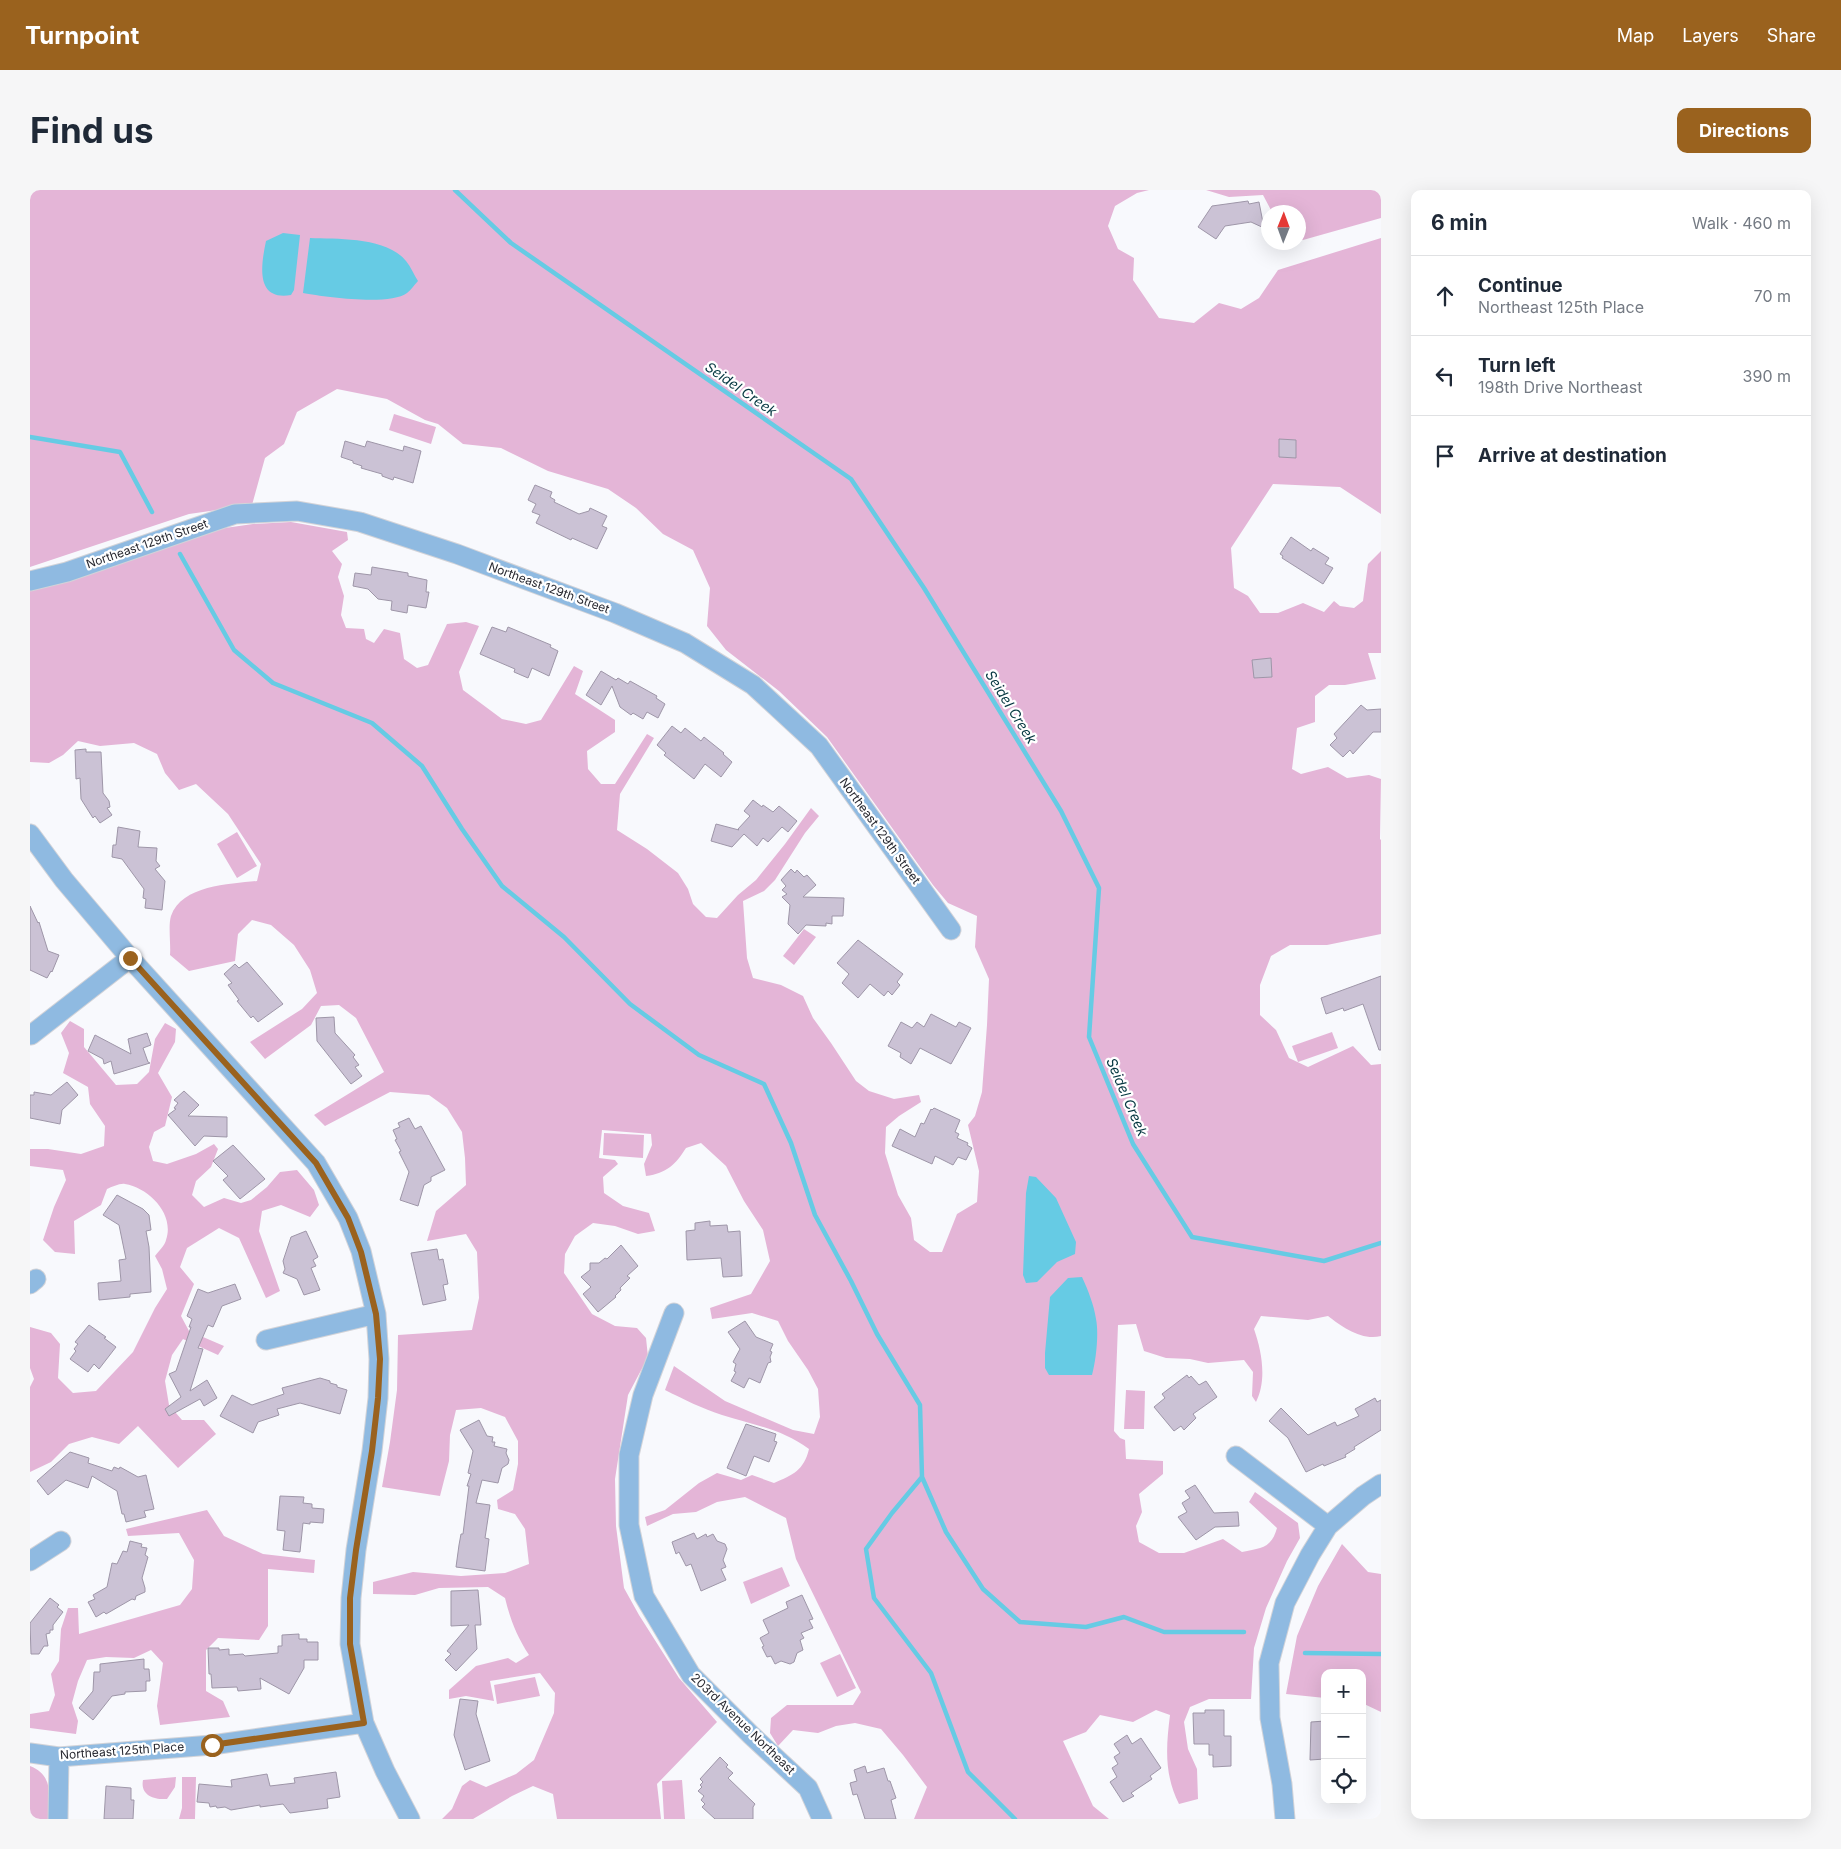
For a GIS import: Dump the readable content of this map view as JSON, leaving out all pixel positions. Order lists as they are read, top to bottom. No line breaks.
{"streets":{"street":["Northeast 129th Street","203rd Avenue Northeast","Northeast 125th Place"]},"water":["Seidel Creek"],"north":"top","page":{"header":"Turnpoint","nav":["Map","Layers","Share"],"buttons":"Directions","title":"Find us","heading":["6 min","Walk · 460 m"],"list":[["Continue","Northeast 125th Place","70 m"],["Turn left","198th Drive Northeast","390 m"],"Arrive at destination"],"map_buttons":["+","−"]}}
